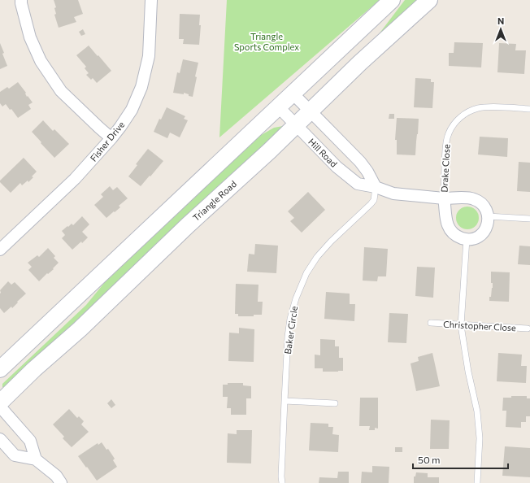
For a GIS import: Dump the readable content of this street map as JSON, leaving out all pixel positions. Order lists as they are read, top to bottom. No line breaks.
{"streets":{"street":["Fisher Drive","Hill Road","Triangle Road"],"lane":["Drake Close","Christopher Close","Baker Circle"]},"crossings":[["Hill Road","Drake Close"],["Hill Road","Triangle Road"],["Hill Road","Baker Circle"]],"parks":["Triangle Sports Complex"],"scale_bar":"50 m","north":"top"}
